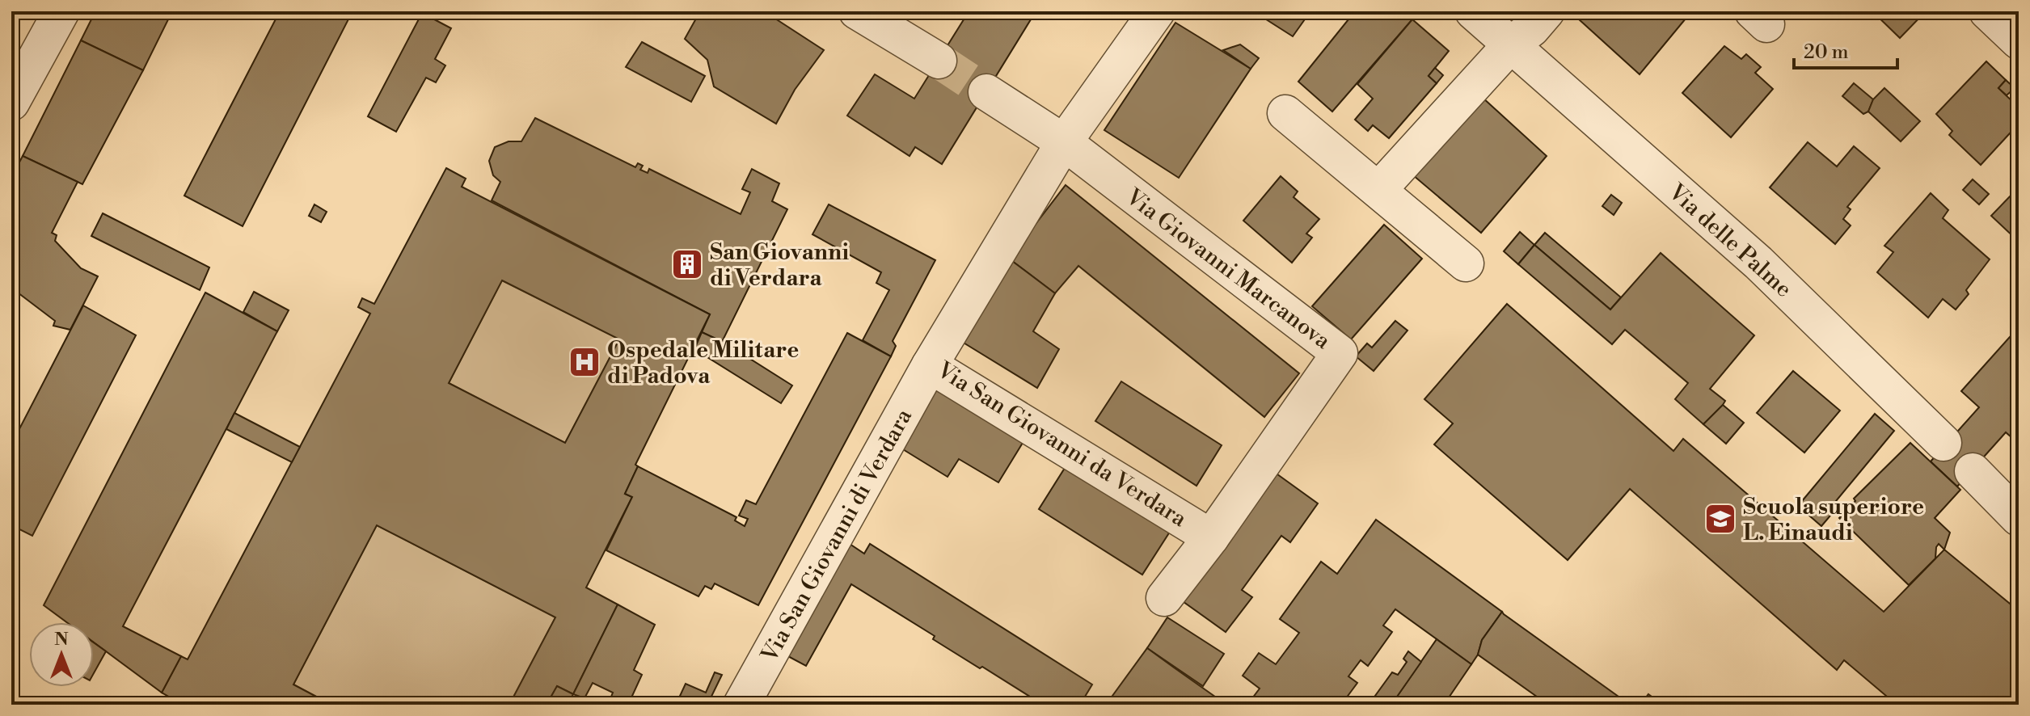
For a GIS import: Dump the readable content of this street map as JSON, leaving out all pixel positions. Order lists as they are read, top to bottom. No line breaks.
{"streets":{"street":["Via delle Palme","Via Giovanni Marcanova","Via San Giovanni da Verdara","Via San Giovanni di Verdara"]},"crossings":[["Via Giovanni Marcanova","Via San Giovanni da Verdara"],["Via San Giovanni da Verdara","Via San Giovanni di Verdara"]],"places":{"building":["San Giovanni di Verdara"],"hospital":["Ospedale Militare di Padova"],"school or university":["Scuola superiore L. Einaudi"]},"scale_bar":"20 m","north":"top"}
